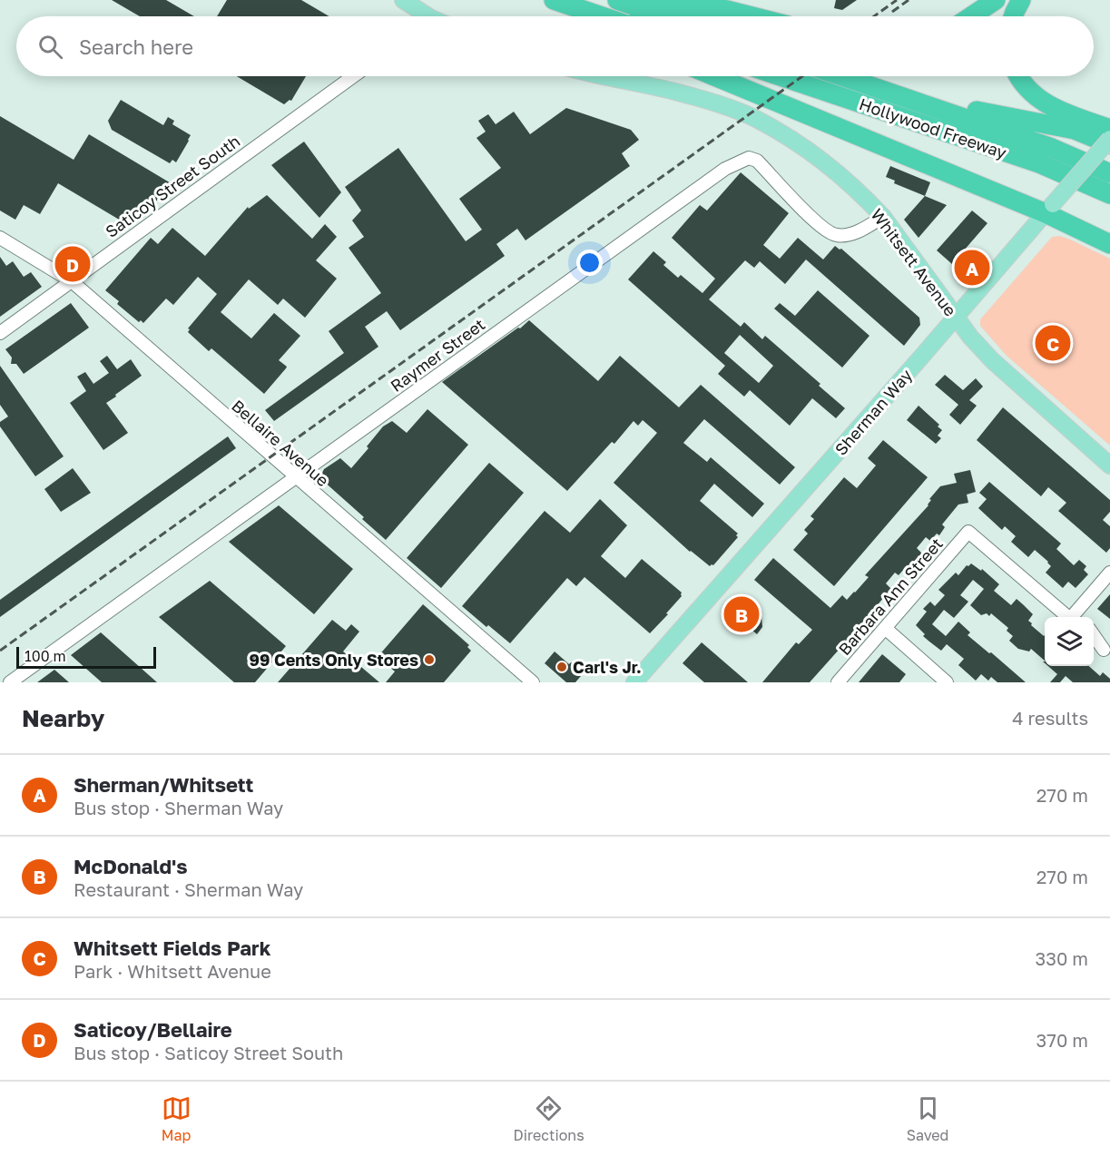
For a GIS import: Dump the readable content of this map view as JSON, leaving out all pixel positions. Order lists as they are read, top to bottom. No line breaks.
{"streets":{"highway":["Hollywood Freeway"],"main road":["Whitsett Avenue","Sherman Way"],"street":["Saticoy Street South","Raymer Street","Bellaire Avenue","Barbara Ann Street"]},"crossings":[["Saticoy Street South","Bellaire Avenue"],["Whitsett Avenue","Raymer Street"],["Whitsett Avenue","Sherman Way"],["Raymer Street","Bellaire Avenue"]],"places":["99 Cents Only Stores","Carl's Jr."],"scale_bar":"100 m","page":{"search":"Search here","pins":["D","A","C","B"],"scale":"100 m","heading":["Nearby","4 results"],"list":[{"mark":"A","name":"Sherman/Whitsett","note":"Bus stop · Sherman Way","value":"270 m"},{"mark":"B","name":"McDonald's","note":"Restaurant · Sherman Way","value":"270 m"},{"mark":"C","name":"Whitsett Fields Park","note":"Park · Whitsett Avenue","value":"330 m"},{"mark":"D","name":"Saticoy/Bellaire","note":"Bus stop · Saticoy Street South","value":"370 m"}],"nav":["Map","Directions","Saved"]}}
